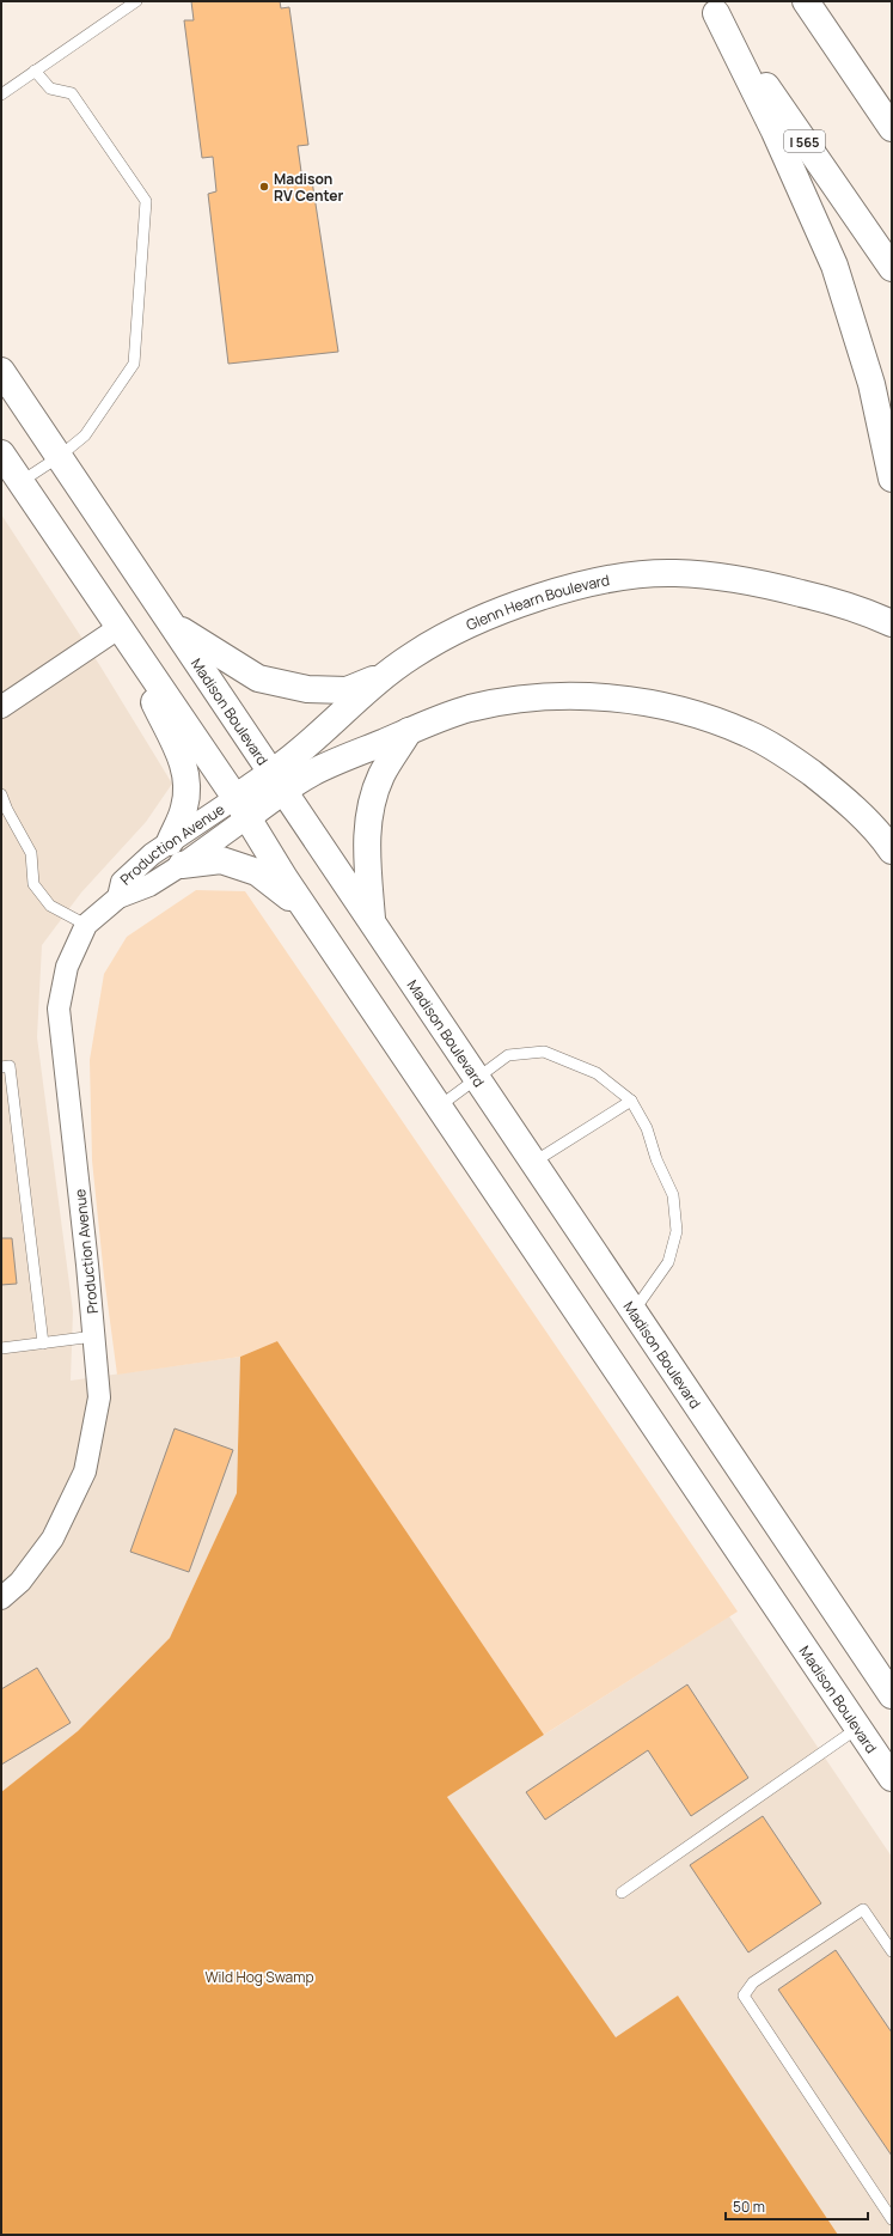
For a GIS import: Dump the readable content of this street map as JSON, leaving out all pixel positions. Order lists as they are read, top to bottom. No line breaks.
{"streets":{"main road":["I 565","Glenn Hearn Boulevard","Madison Boulevard"],"street":["Production Avenue"]},"crossings":[["Glenn Hearn Boulevard","Madison Boulevard"],["Glenn Hearn Boulevard","Production Avenue"],["Madison Boulevard","Production Avenue"]],"parks":["Wild Hog Swamp"],"places":["Madison RV Center"],"scale_bar":"50 m"}
